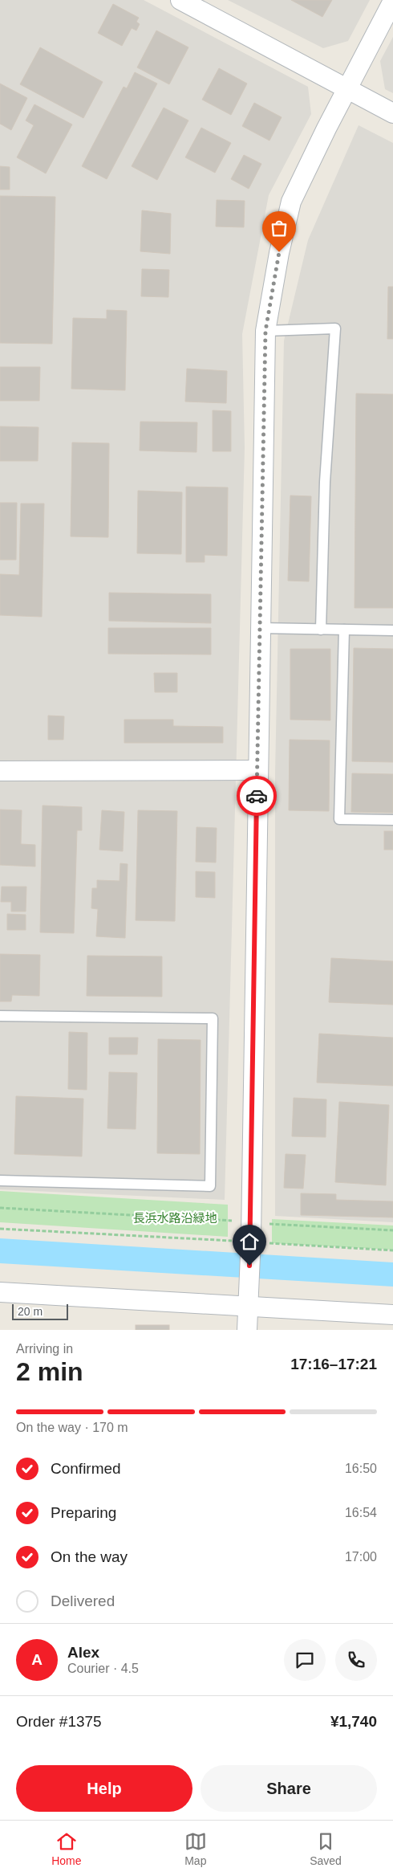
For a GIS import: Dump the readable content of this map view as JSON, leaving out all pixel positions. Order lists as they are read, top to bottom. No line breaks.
{"parks":["長浜水路沿緑地"],"scale_bar":"20 m","page":{"scale":"20 m","heading":["2 min","Arriving in","17:16–17:21"],"panel":["Alex","Courier · 4.5","Order #1375","¥1,740"],"bar":"On the way · 170 m","list":[["Confirmed","16:50"],["Preparing","16:54"],["On the way","17:00"],"Delivered"],"round":"A","buttons":["Help","Share"],"tabs":["Home","Map","Saved"]}}
